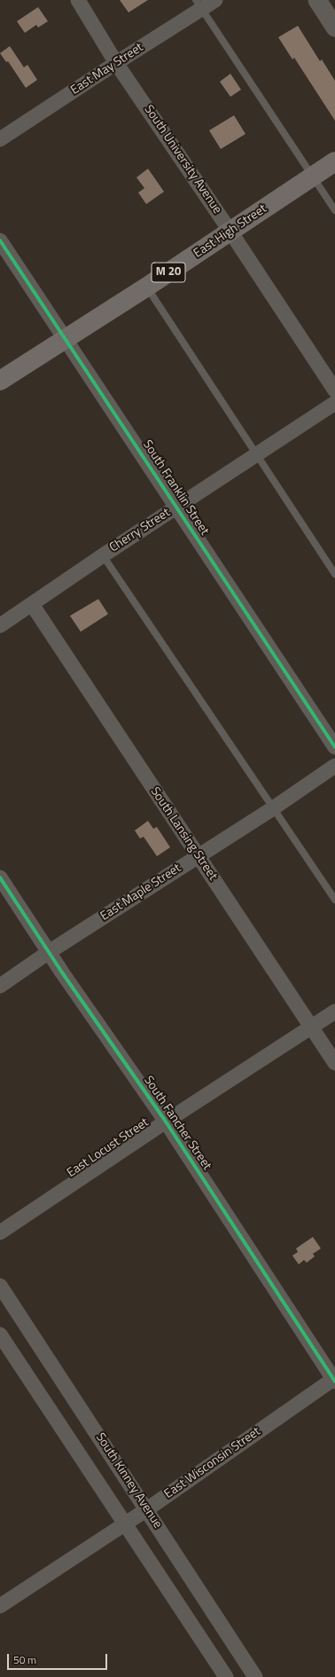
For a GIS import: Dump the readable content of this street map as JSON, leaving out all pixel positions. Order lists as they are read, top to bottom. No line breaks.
{"streets":{"main road":["East High Street","M 20"],"street":["East May Street","South University Avenue","South Franklin Street","Cherry Street","South Lansing Street","East Maple Street","South Fancher Street","East Locust Street","East Wisconsin Street","South Kinney Avenue"]},"crossings":[["East May Street","South University Avenue"],["South University Avenue","East High Street"],["East High Street","South Franklin Street"],["South Franklin Street","Cherry Street"],["Cherry Street","South Lansing Street"],["South Lansing Street","East Maple Street"],["South Lansing Street","East Locust Street"],["East Maple Street","South Fancher Street"],["South Fancher Street","East Locust Street"],["South Fancher Street","East Wisconsin Street"],["East Wisconsin Street","South Kinney Avenue"]],"scale_bar":"50 m"}
